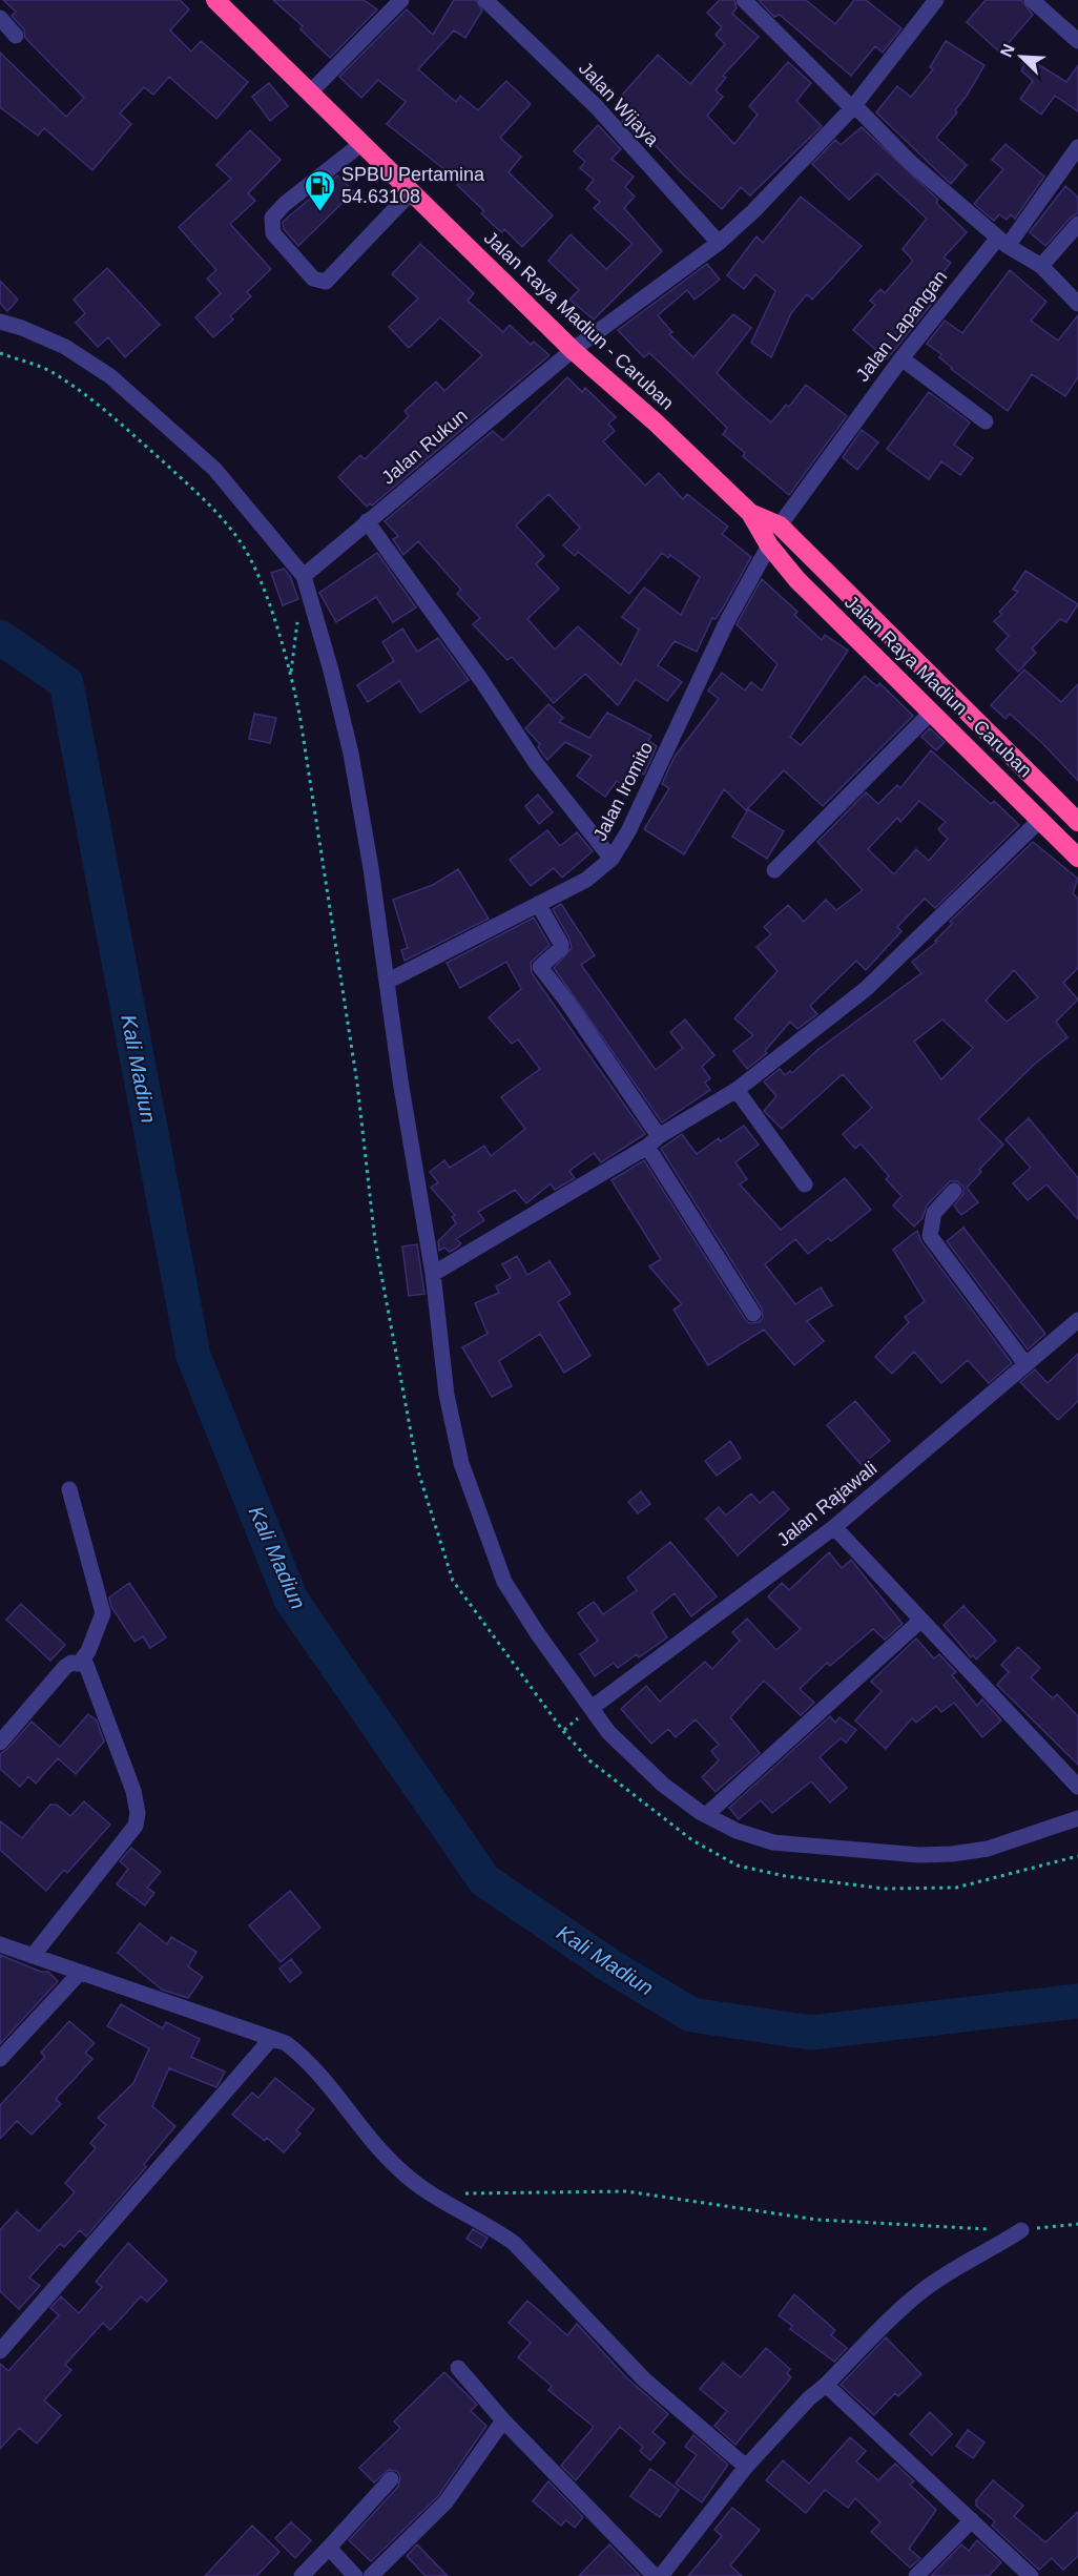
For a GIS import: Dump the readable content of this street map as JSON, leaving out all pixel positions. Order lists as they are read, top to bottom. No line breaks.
{"streets":{"highway":["Jalan Raya Madiun - Caruban"],"street":["Jalan Wijaya","Jalan Lapangan","Jalan Rukun","Jalan Iromito","Jalan Rajawali"]},"crossings":[["Jalan Wijaya","Jalan Rukun"],["Jalan Raya Madiun - Caruban","Jalan Lapangan"],["Jalan Raya Madiun - Caruban","Jalan Rukun"],["Jalan Raya Madiun - Caruban","Jalan Iromito"]],"water":["Kali Madiun"],"places":{"fuel station":["SPBU Pertamina 54.63108"]},"north":"top left"}
